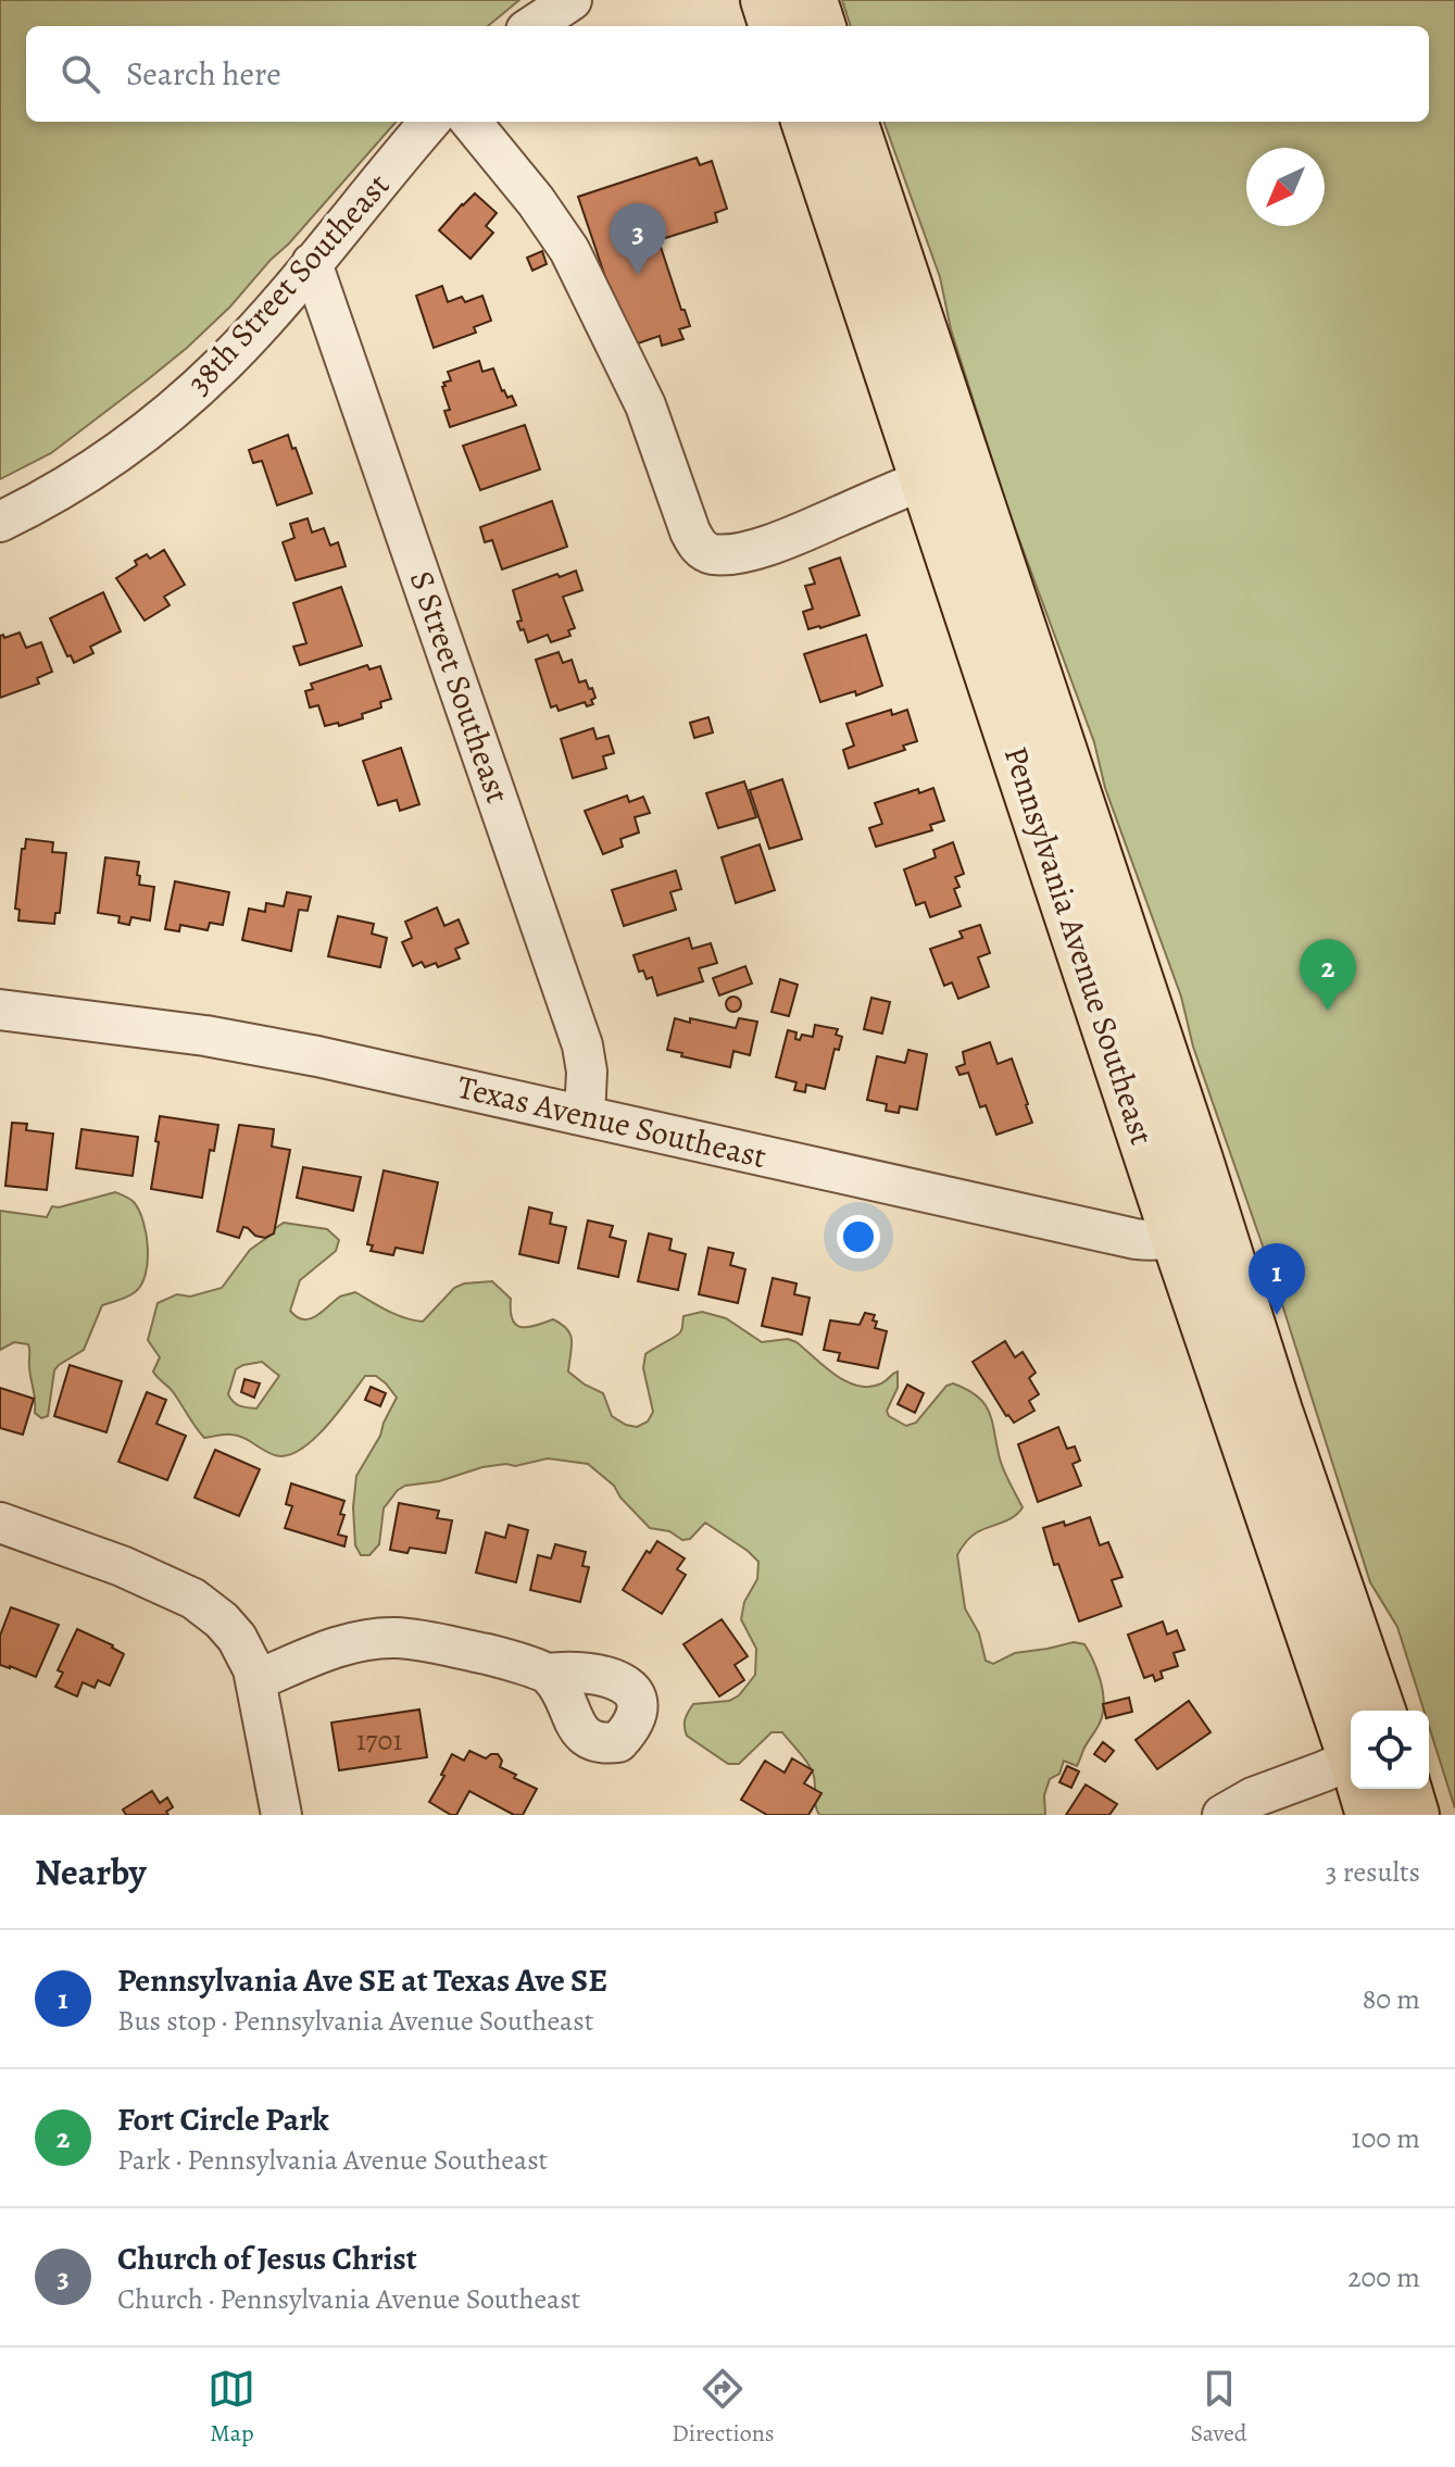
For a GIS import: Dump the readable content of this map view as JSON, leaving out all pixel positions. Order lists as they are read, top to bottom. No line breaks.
{"streets":{"highway":["Pennsylvania Avenue Southeast"],"street":["38th Street Southeast","S Street Southeast","Texas Avenue Southeast"]},"crossings":[["38th Street Southeast","S Street Southeast"],["S Street Southeast","Texas Avenue Southeast"],["Pennsylvania Avenue Southeast","Texas Avenue Southeast"]],"house_numbers":["1701"],"north":"bottom left","page":{"search":"Search here","pins":["3","2","1"],"heading":["Nearby","3 results"],"list":[{"mark":"1","name":"Pennsylvania Ave SE at Texas Ave SE","note":"Bus stop · Pennsylvania Avenue Southeast","value":"80 m"},{"mark":"2","name":"Fort Circle Park","note":"Park · Pennsylvania Avenue Southeast","value":"100 m"},{"mark":"3","name":"Church of Jesus Christ","note":"Church · Pennsylvania Avenue Southeast","value":"200 m"}],"nav":["Map","Directions","Saved"]}}
